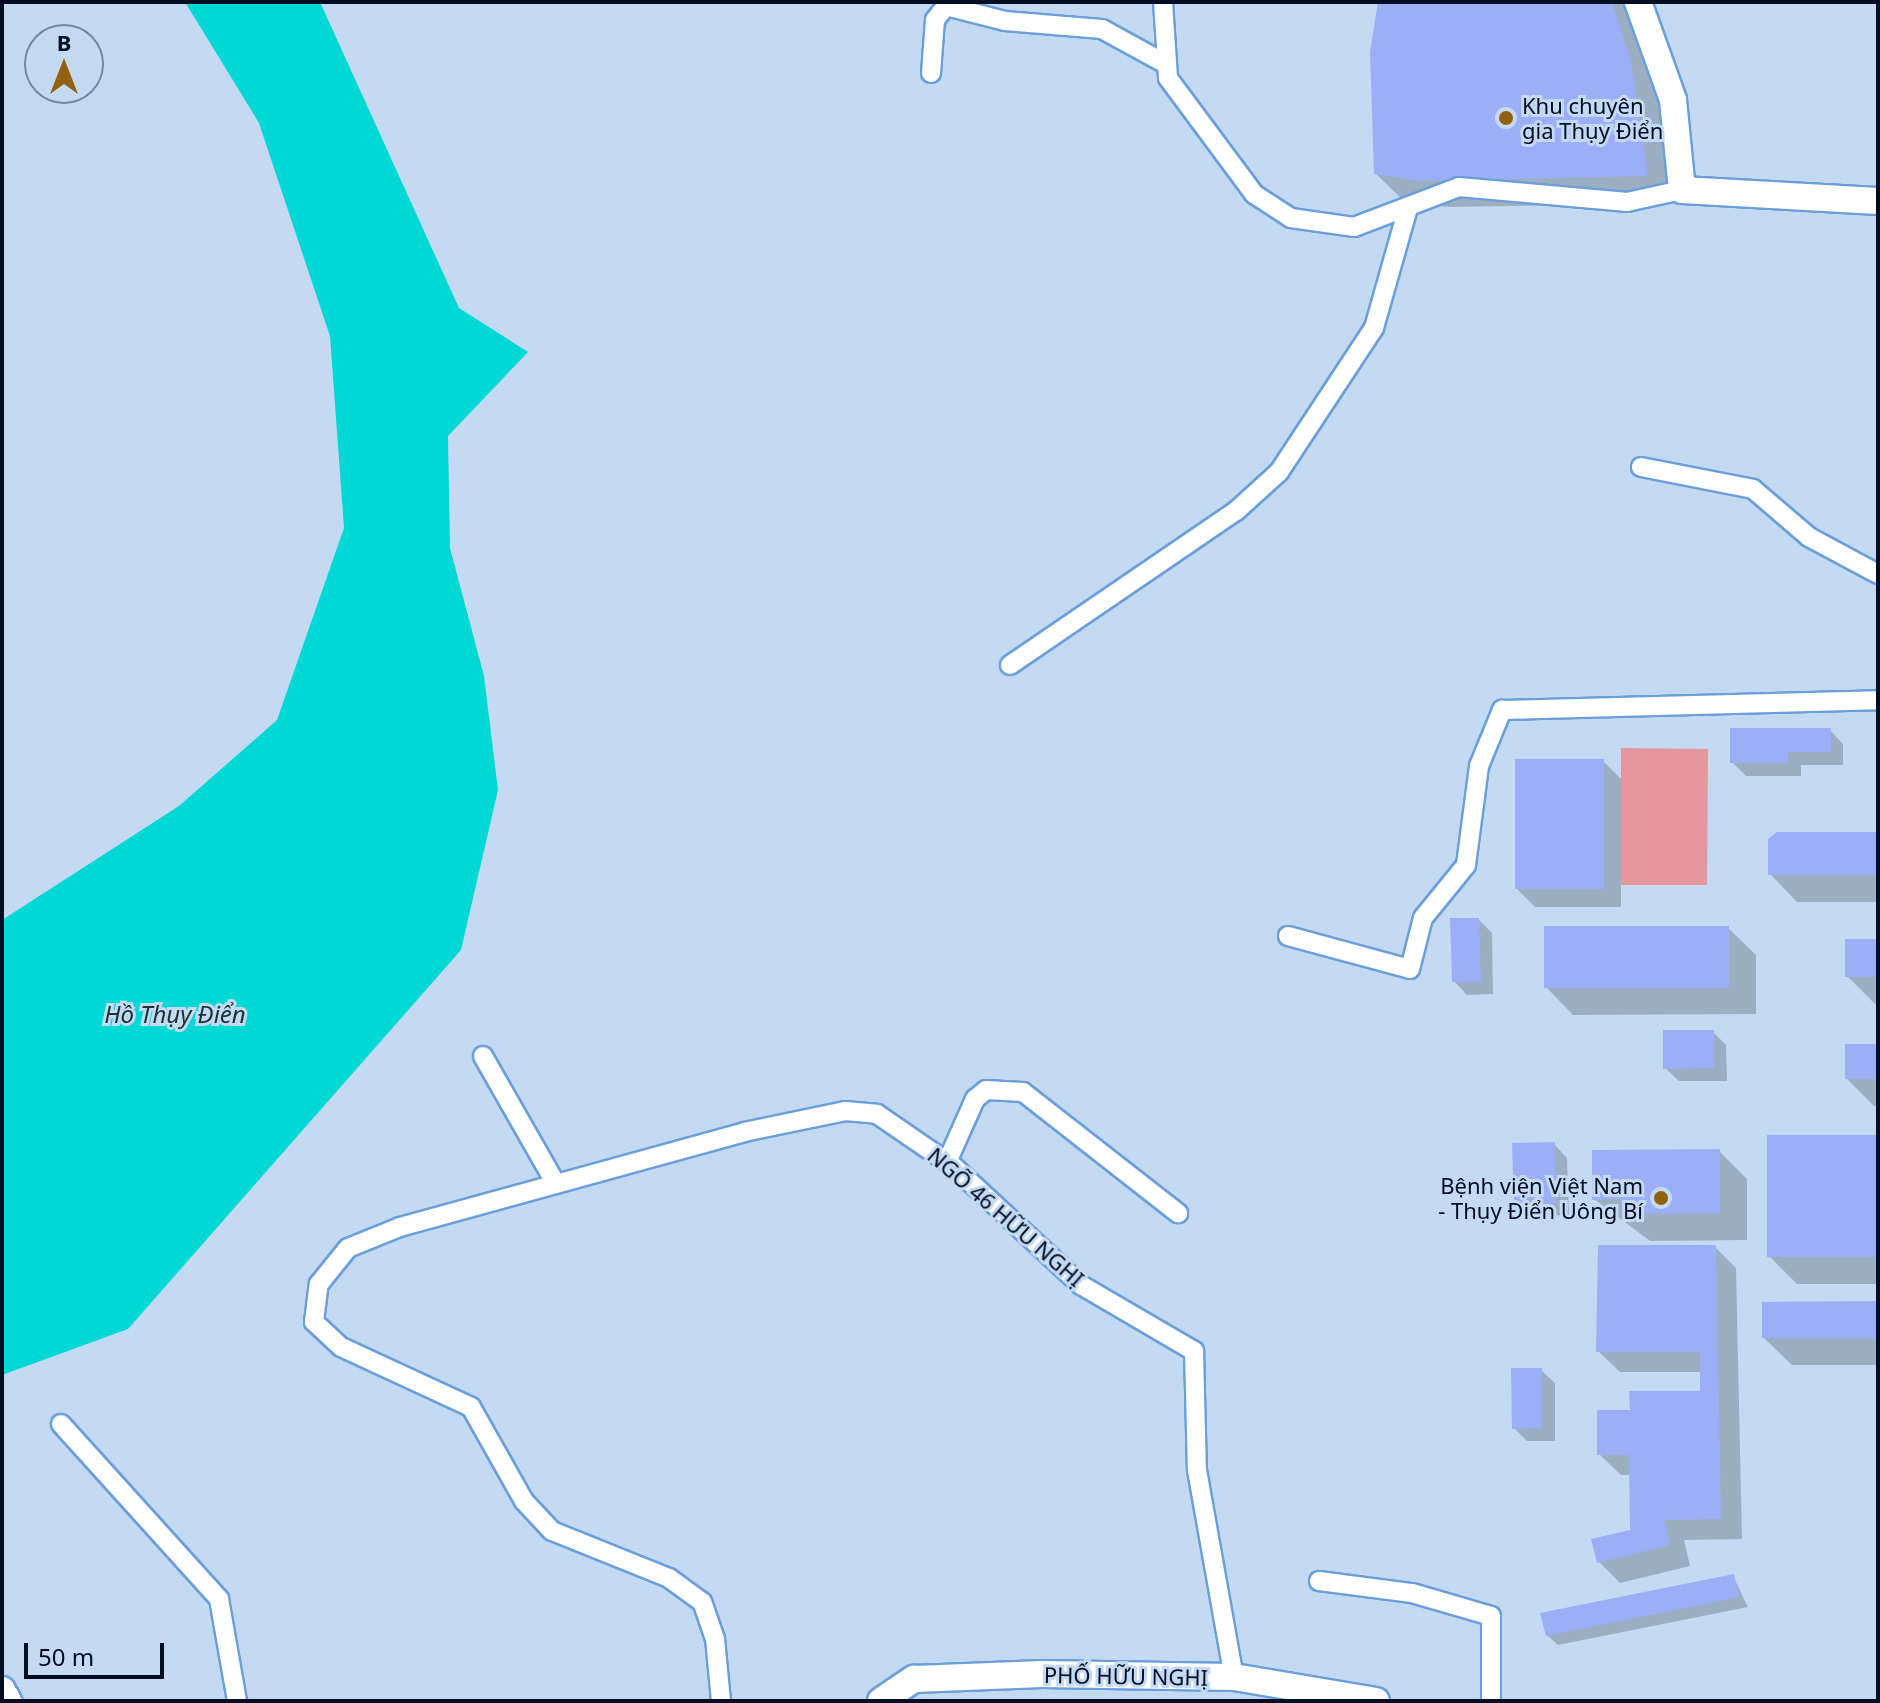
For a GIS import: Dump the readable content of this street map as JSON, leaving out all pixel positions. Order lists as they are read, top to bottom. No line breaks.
{"streets":{"main road":["PHỐ HỮU NGHỊ"],"street":["NGÕ 46 HỮU NGHỊ"]},"crossings":[["NGÕ 46 HỮU NGHỊ","PHỐ HỮU NGHỊ"]],"water":["Hồ Thụy Điển"],"places":["Khu chuyên gia Thụy Điển","Bệnh viện Việt Nam - Thụy Điển Uông Bí"],"scale_bar":"50 m","north":"top"}
